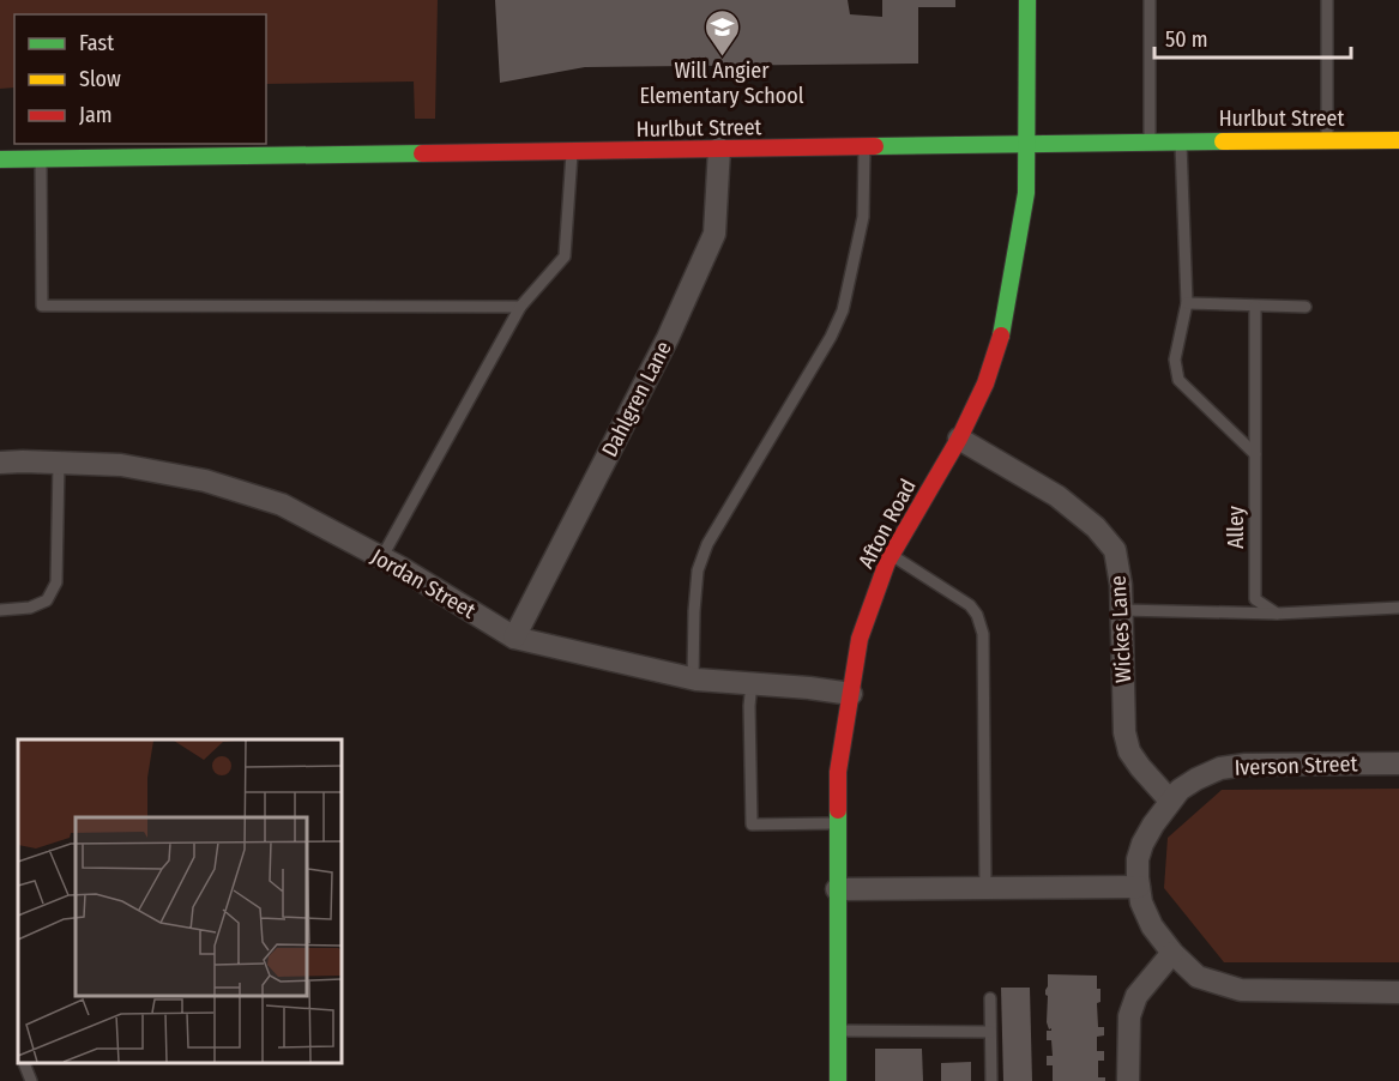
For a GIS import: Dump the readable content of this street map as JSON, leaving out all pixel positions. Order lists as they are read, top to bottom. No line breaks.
{"streets":{"street":["Hurlbut Street","Dahlgren Lane","Afton Road","Jordan Street","Wickes Lane","Iverson Street"],"lane":["Alley"]},"crossings":[["Hurlbut Street","Dahlgren Lane"],["Hurlbut Street","Afton Road"],["Dahlgren Lane","Jordan Street"],["Afton Road","Jordan Street"],["Afton Road","Wickes Lane"],["Wickes Lane","Iverson Street"]],"places":{"school or university":["Will Angier Elementary School"]},"legend":["Fast","Slow","Jam"],"scale_bar":"50 m"}
